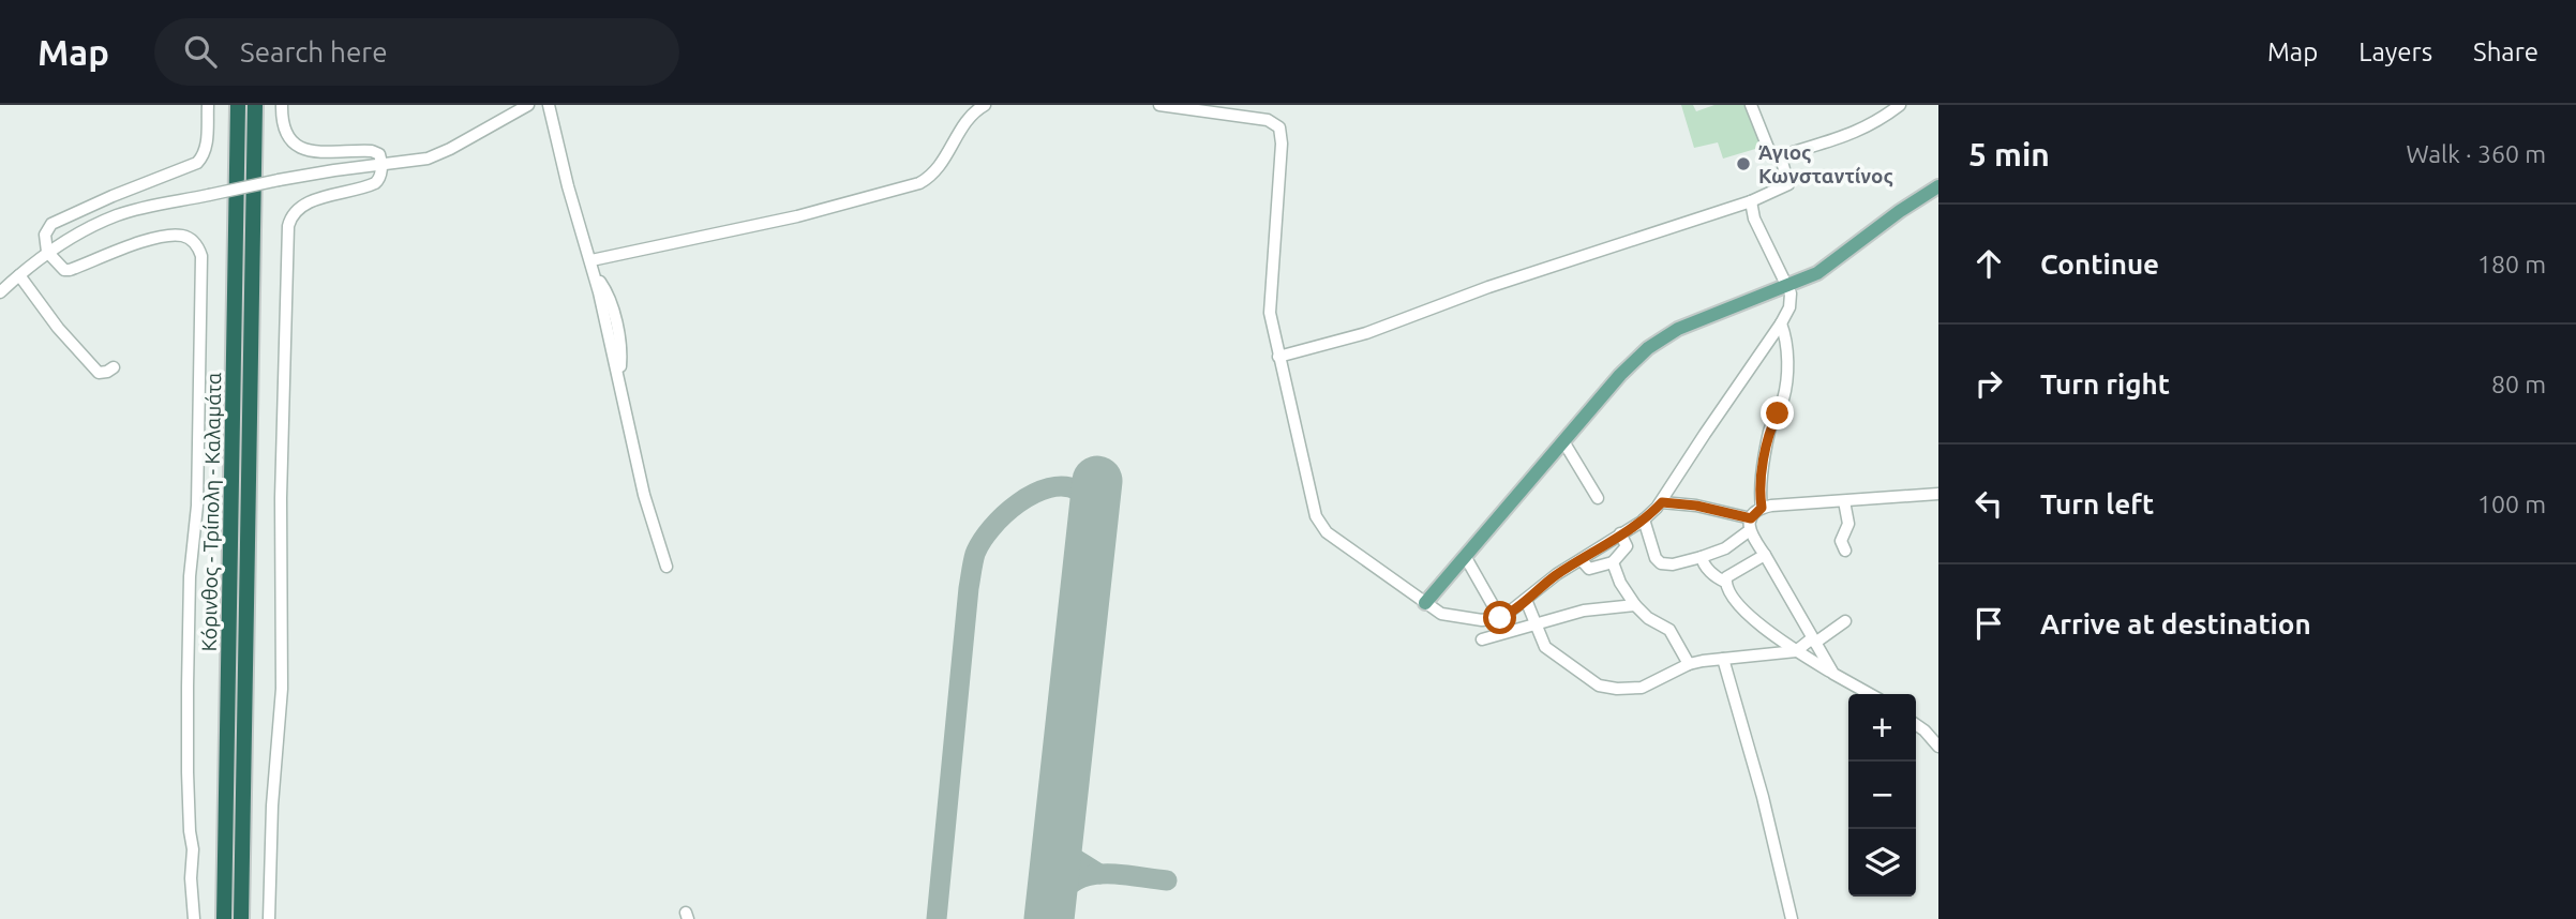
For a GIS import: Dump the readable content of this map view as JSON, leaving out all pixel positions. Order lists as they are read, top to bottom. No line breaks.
{"streets":{"highway":["Κόρινθος - Τρίπολη - Καλαμάτα"]},"places":["Άγιος Κωνσταντίνος"],"page":{"header":"Map","search":"Search here","nav":["Map","Layers","Share"],"heading":["5 min","Walk · 360 m"],"list":[["Continue","180 m"],["Turn right","80 m"],["Turn left","100 m"],"Arrive at destination"],"map_buttons":["+","−"]}}
